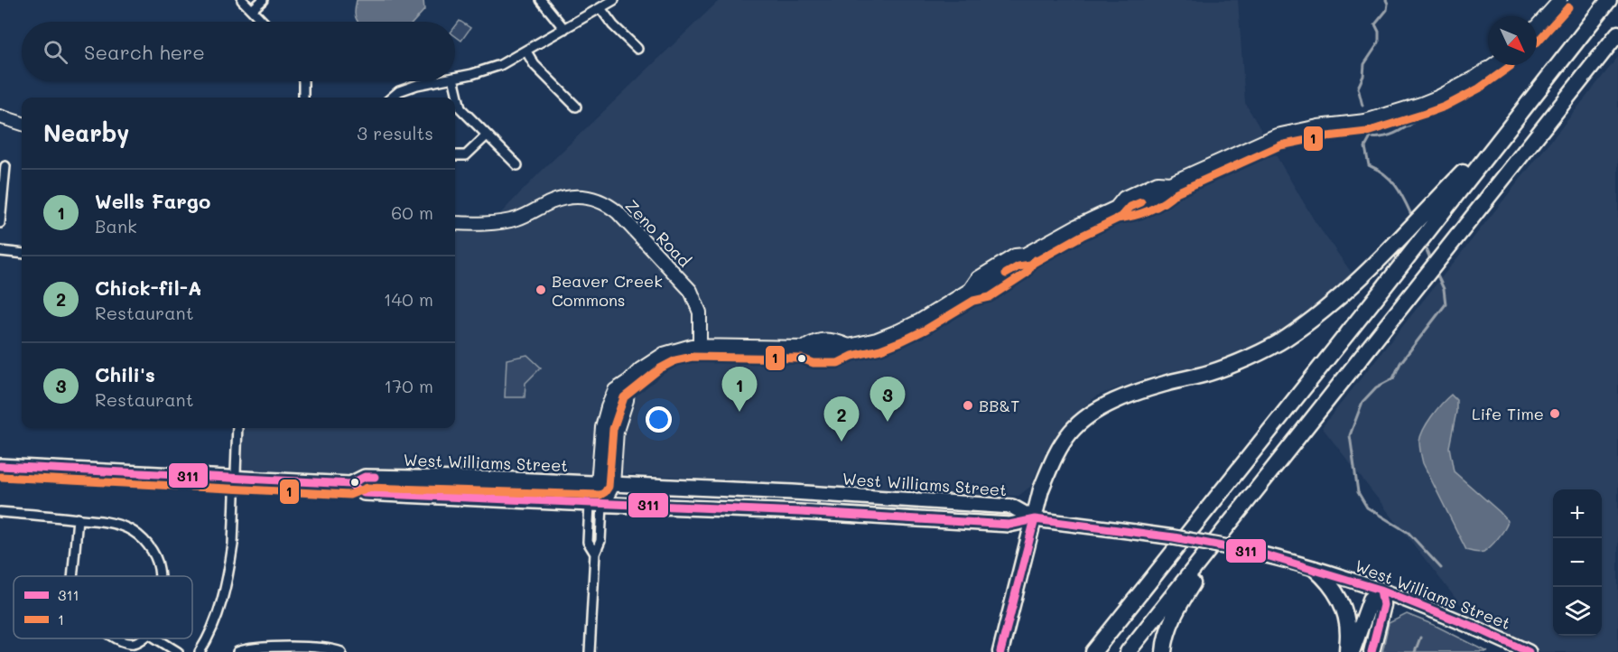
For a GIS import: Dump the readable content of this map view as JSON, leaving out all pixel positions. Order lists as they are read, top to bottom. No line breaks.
{"streets":{"main road":["West Williams Street"],"street":["Zeno Road"]},"places":["Beaver Creek Commons","BB&T","Life Time"],"lines":["transit line 1","transit line 311"],"legend":["311","1"],"north":"bottom right","page":{"search":"Search here","heading":["Nearby","3 results"],"list":[{"mark":"1","name":"Wells Fargo","note":"Bank","value":"60 m"},{"mark":"2","name":"Chick-fil-A","note":"Restaurant","value":"140 m"},{"mark":"3","name":"Chili's","note":"Restaurant","value":"170 m"}],"pins":["1","3","2"],"map_buttons":["+","−"]}}
